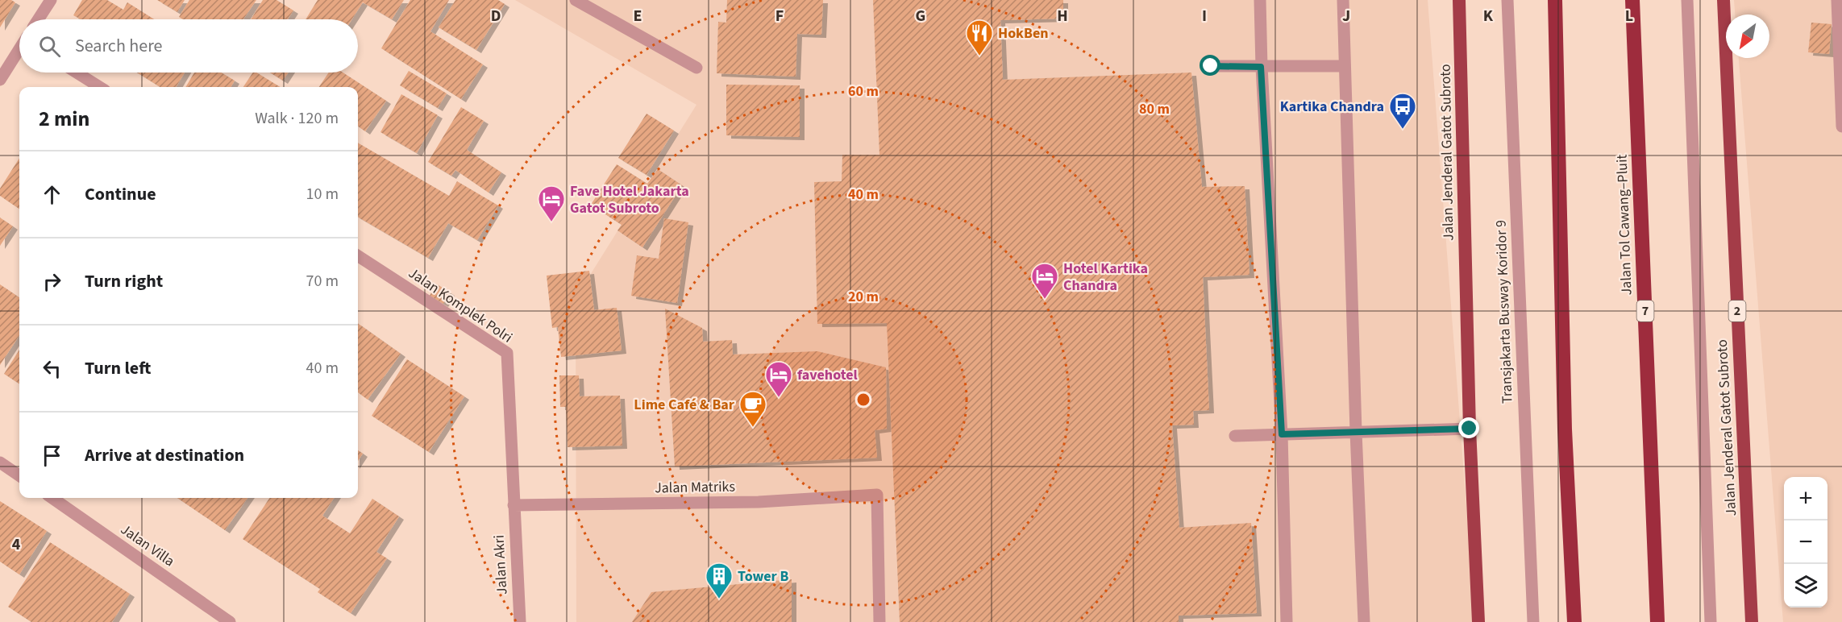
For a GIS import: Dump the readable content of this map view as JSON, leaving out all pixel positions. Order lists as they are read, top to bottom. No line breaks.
{"streets":{"highway":["Jalan Jenderal Gatot Subroto","Jalan Tol Cawang–Pluit","7","2"],"street":["Jalan Komplek Polri","Transjakarta Busway Koridor 9","Jalan Matriks","Jalan Villa","Jalan Akri"]},"crossings":[["Jalan Komplek Polri","Jalan Akri"],["Jalan Matriks","Jalan Akri"]],"places":{"restaurant":["HokBen"],"bus stop":["Kartika Chandra"],"hotel":["Fave Hotel Jakarta Gatot Subroto","Hotel Kartika Chandra","favehotel"],"cafe":["Lime Café & Bar"],"building":["Tower B"]},"north":"bottom left","page":{"search":"Search here","heading":["2 min","Walk · 120 m"],"list":[["Continue","10 m"],["Turn right","70 m"],["Turn left","40 m"],"Arrive at destination"],"map_buttons":["+","−"]},"grid":{"columns":["D","E","F","G","H","I","J","K","L"],"rows":["4"]},"rings":["60 m","80 m","40 m","20 m"]}
